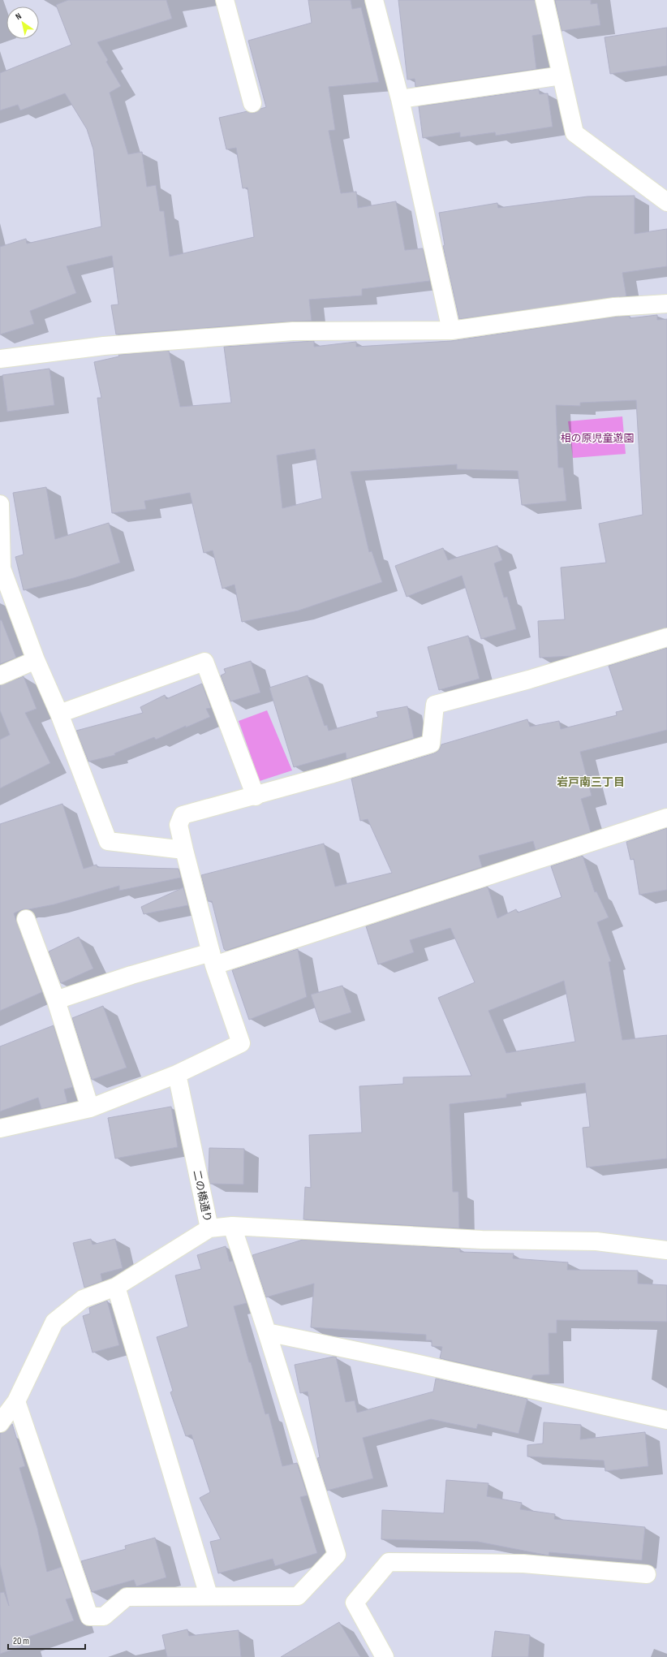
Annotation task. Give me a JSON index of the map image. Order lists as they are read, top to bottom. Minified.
{"streets":{"street":["二の橋通り"]},"districts":["岩戸南三丁目"],"parks":["相の原児童遊園"],"scale_bar":"20 m","north":"top left"}
